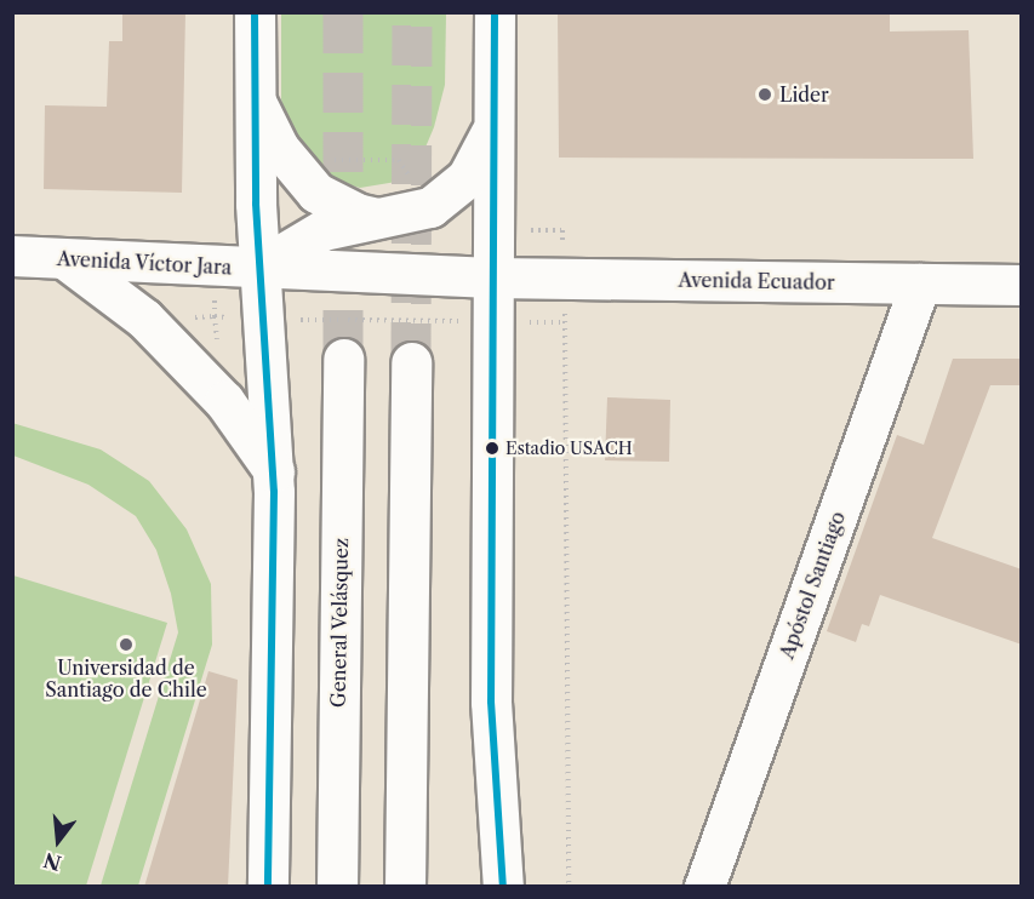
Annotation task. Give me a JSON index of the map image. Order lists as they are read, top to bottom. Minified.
{"streets":{"main road":["Avenida Víctor Jara","Avenida Ecuador","Apóstol Santiago","General Velásquez"]},"crossings":[["Avenida Víctor Jara","Avenida Ecuador"],["Avenida Ecuador","Apóstol Santiago"]],"places":["Lider","Estadio USACH","Universidad de Santiago de Chile"],"north":"bottom"}
